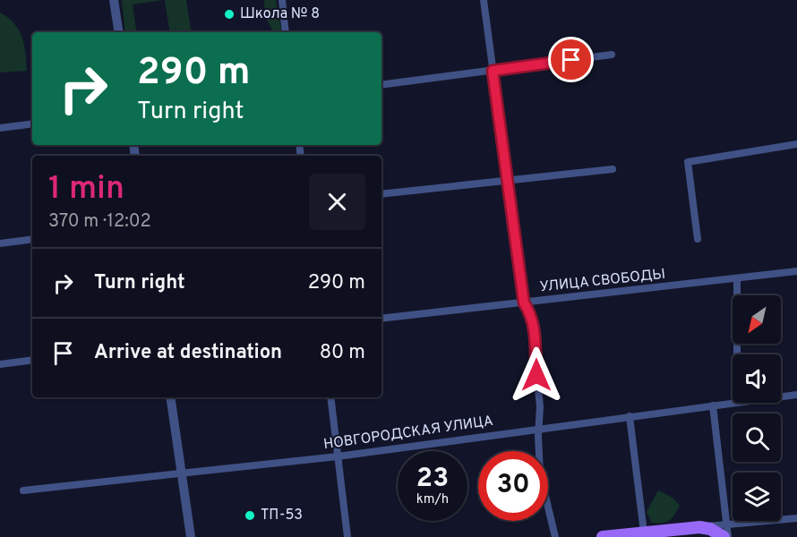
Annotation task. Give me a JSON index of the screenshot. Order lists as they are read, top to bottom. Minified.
{"streets":{"street":["УЛИЦА СВОБОДЫ","НОВГОРОДСКАЯ УЛИЦА"]},"places":["Школа № 8","ТП-53"],"north":"bottom left","page":{"turn":["290 m","Turn right"],"heading":["1 min","370 m · 12:02"],"list":[{"name":"Turn right","value":"290 m"},{"name":"Arrive at destination","value":"80 m"}],"speed":"23 km/h","limit":"30"}}
